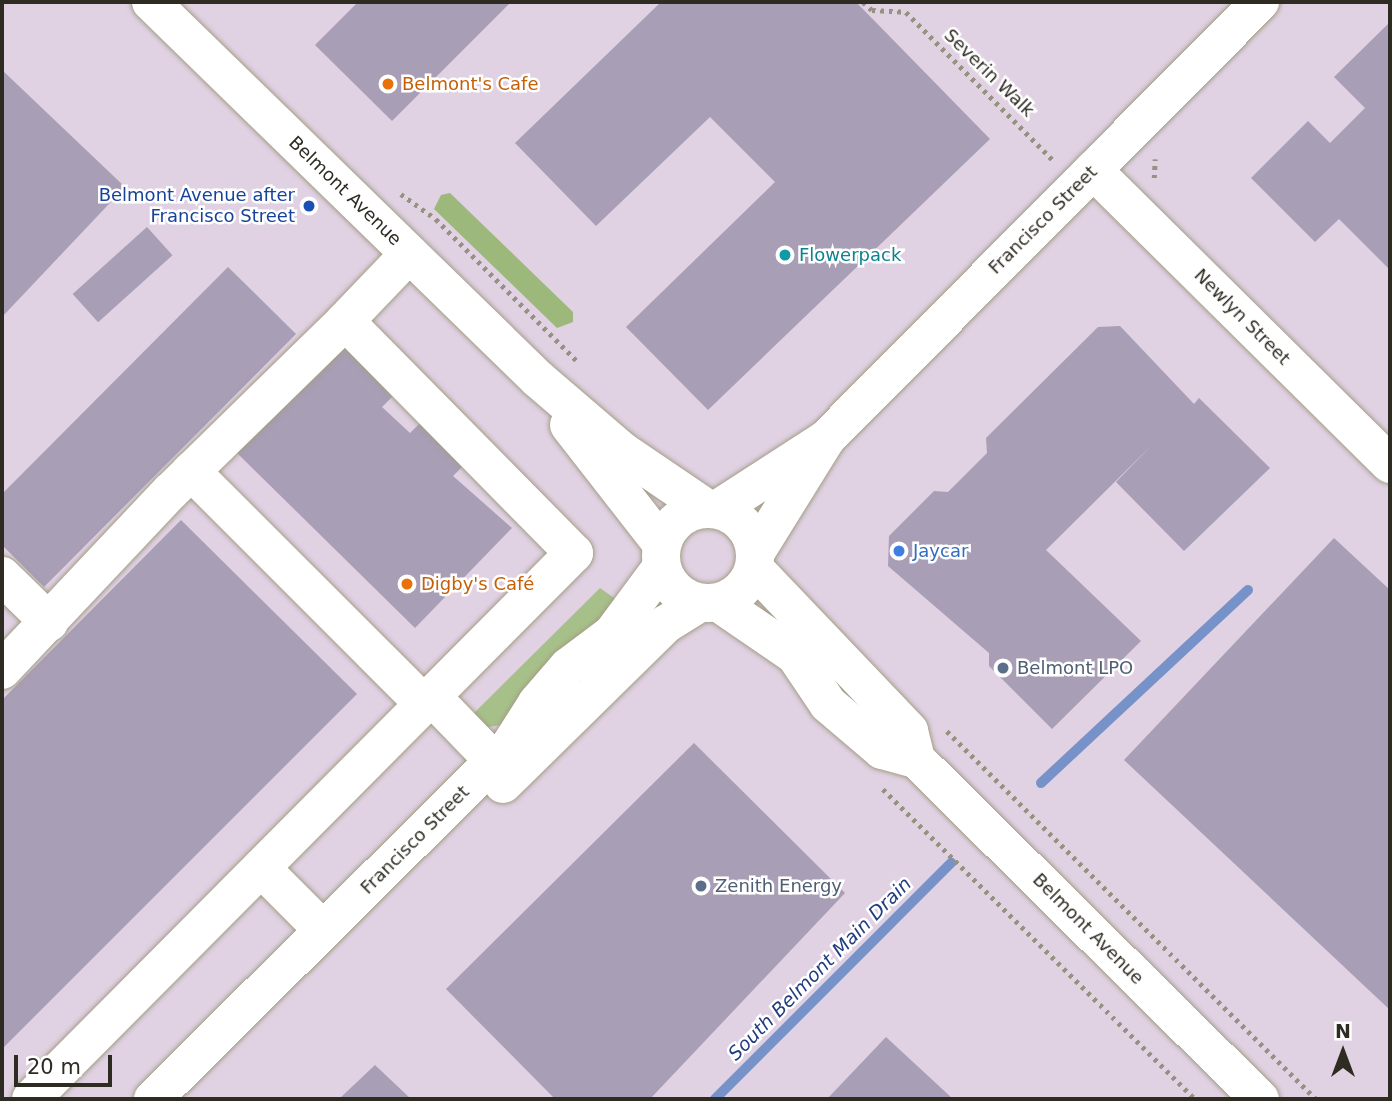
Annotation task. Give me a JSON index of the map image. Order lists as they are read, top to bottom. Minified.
{"streets":{"street":["Belmont Avenue","Francisco Street","Newlyn Street"],"path":["Severin Walk"]},"crossings":[["Severin Walk","Francisco Street"],["Severin Walk","Newlyn Street"],["Belmont Avenue","Francisco Street"],["Francisco Street","Newlyn Street"]],"water":["South Belmont Main Drain"],"places":["Belmont's Cafe","Belmont Avenue after Francisco Street","Flowerpack","Jaycar","Digby's Café","Belmont LPO","Zenith Energy"],"scale_bar":"20 m","north":"top"}
